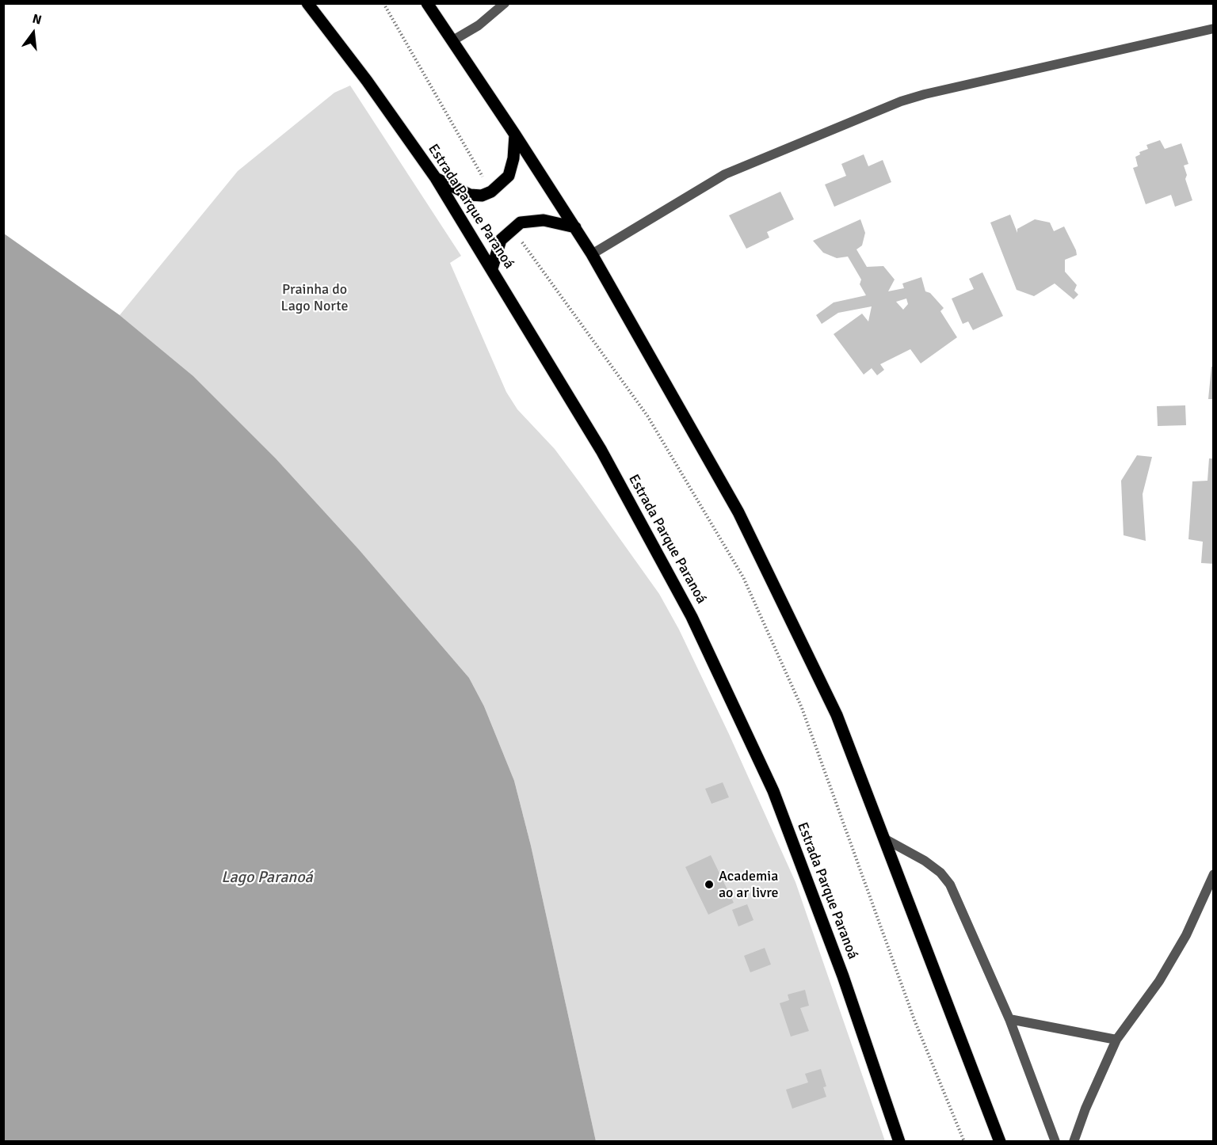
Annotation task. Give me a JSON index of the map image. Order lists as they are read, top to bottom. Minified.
{"streets":{"main road":["Estrada Parque Paranoá"]},"water":["Lago Paranoá"],"parks":["Prainha do Lago Norte"],"places":["Academia ao ar livre"],"north":"top"}
